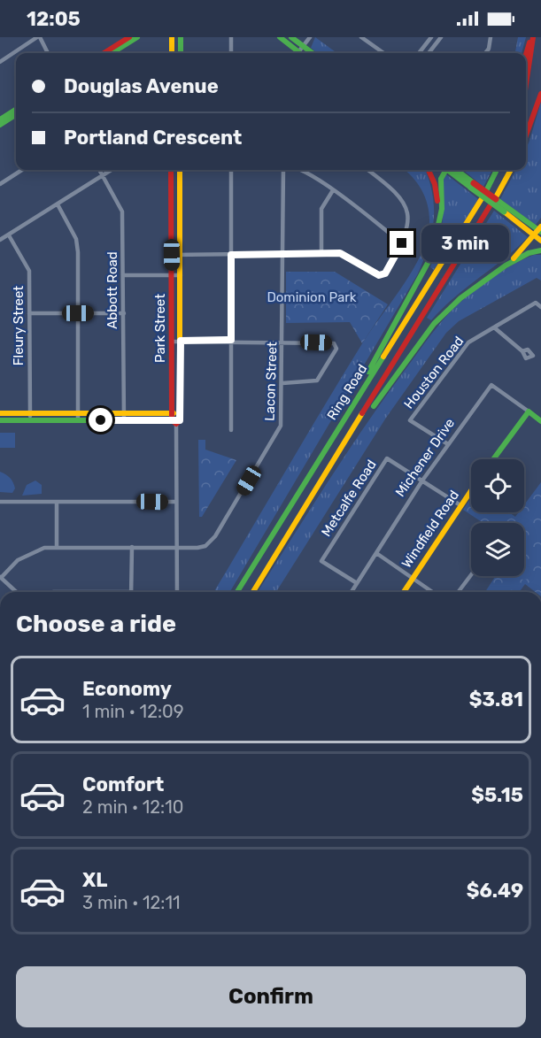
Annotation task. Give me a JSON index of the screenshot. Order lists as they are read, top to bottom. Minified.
{"streets":{"main road":["Park Street","Ring Road","Michener Drive","Windfield Road"],"street":["Abbott Road","Fleury Street","Houston Road","Lacon Street","Metcalfe Road"]},"crossings":[["Park Street","Lacon Street"],["Houston Road","Michener Drive"],["Michener Drive","Metcalfe Road"],["Metcalfe Road","Windfield Road"]],"parks":["Dominion Park"],"page":{"status":"12:05","banner":["Douglas Avenue","Portland Crescent"],"bubble":"3 min","heading":"Choose a ride","list":[{"name":"Economy","note":"1 min · 12:09","value":"$3.81"},{"name":"Comfort","note":"2 min · 12:10","value":"$5.15"},{"name":"XL","note":"3 min · 12:11","value":"$6.49"}],"buttons":"Confirm"}}
